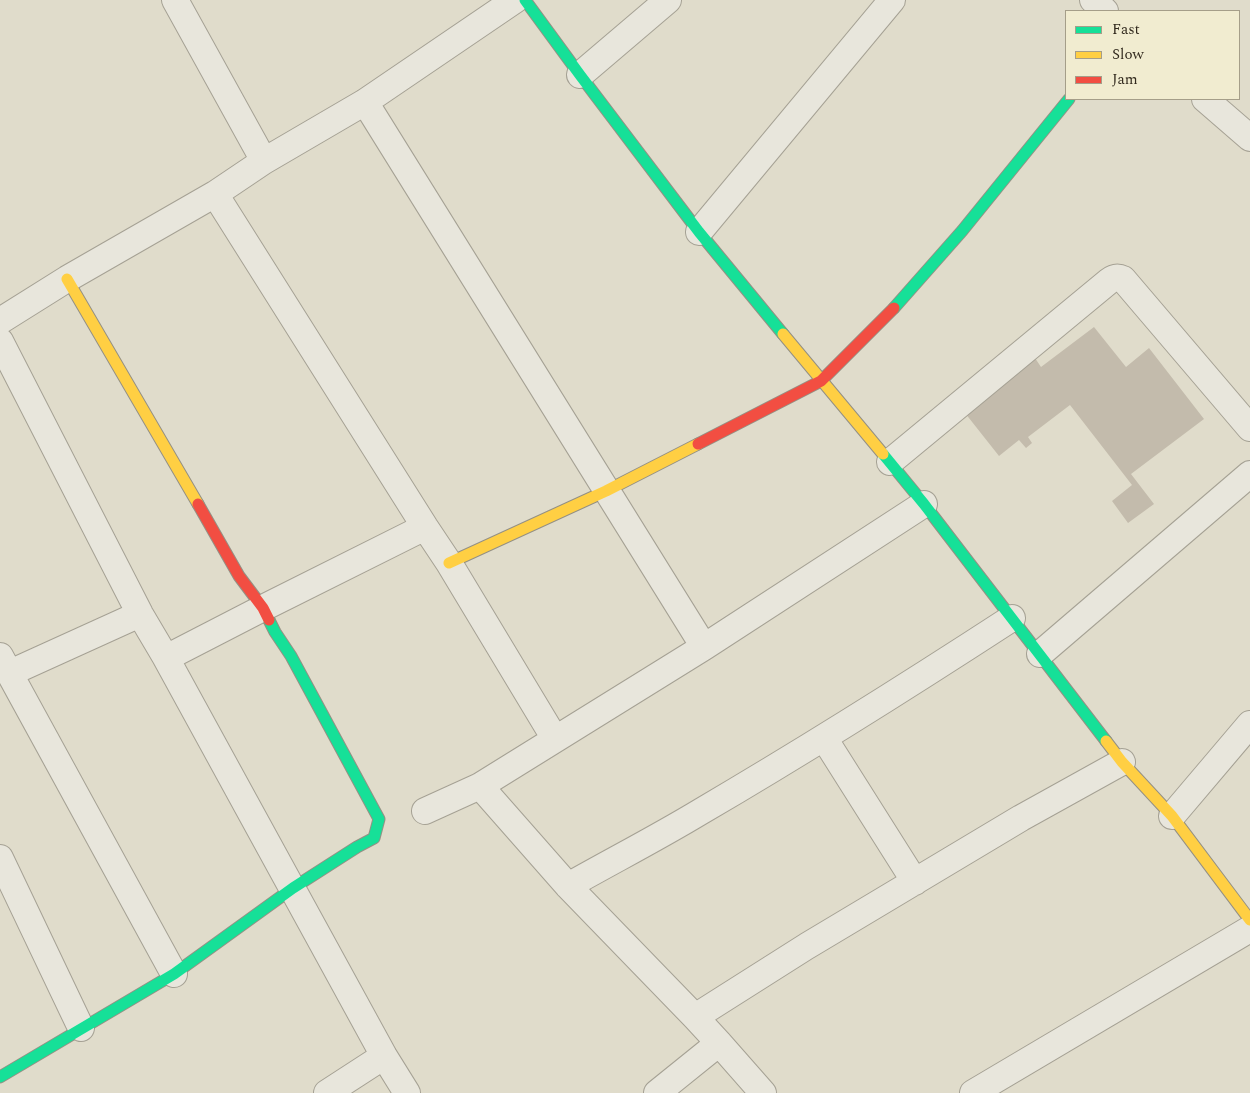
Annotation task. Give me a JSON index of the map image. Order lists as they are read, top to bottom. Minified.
{"legend":["Fast","Slow","Jam"]}
